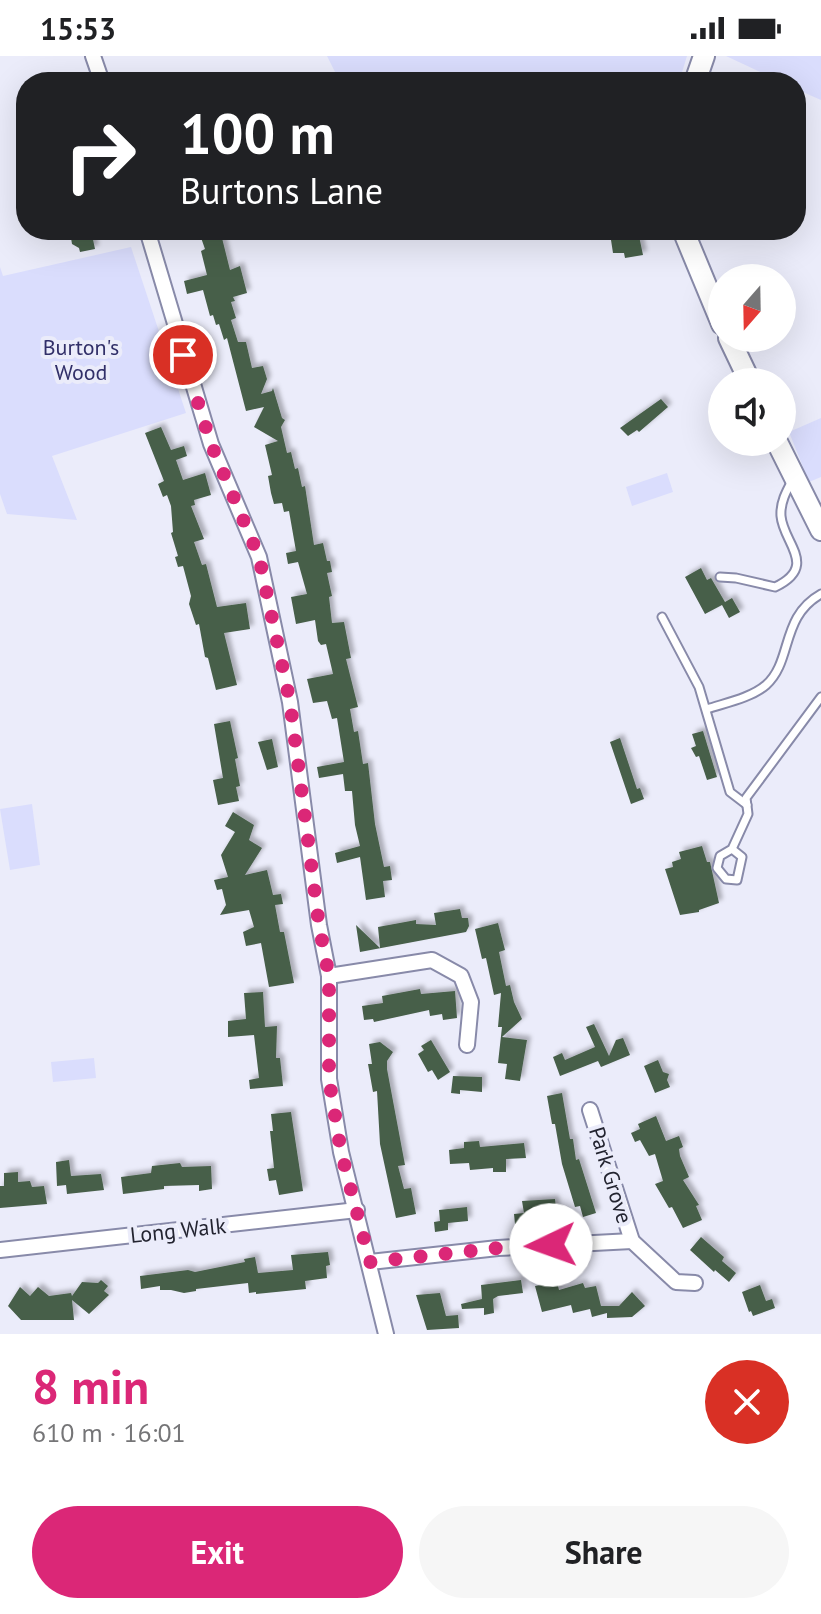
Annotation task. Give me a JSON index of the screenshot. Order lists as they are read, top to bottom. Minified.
{"streets":{"street":["Park Grove","Long Walk"]},"parks":["Burton's Wood"],"north":"bottom","page":{"status":"15:53","turn":["100 m","Burtons Lane"],"heading":["8 min","610 m · 16:01"],"buttons":["Exit","Share"]}}
